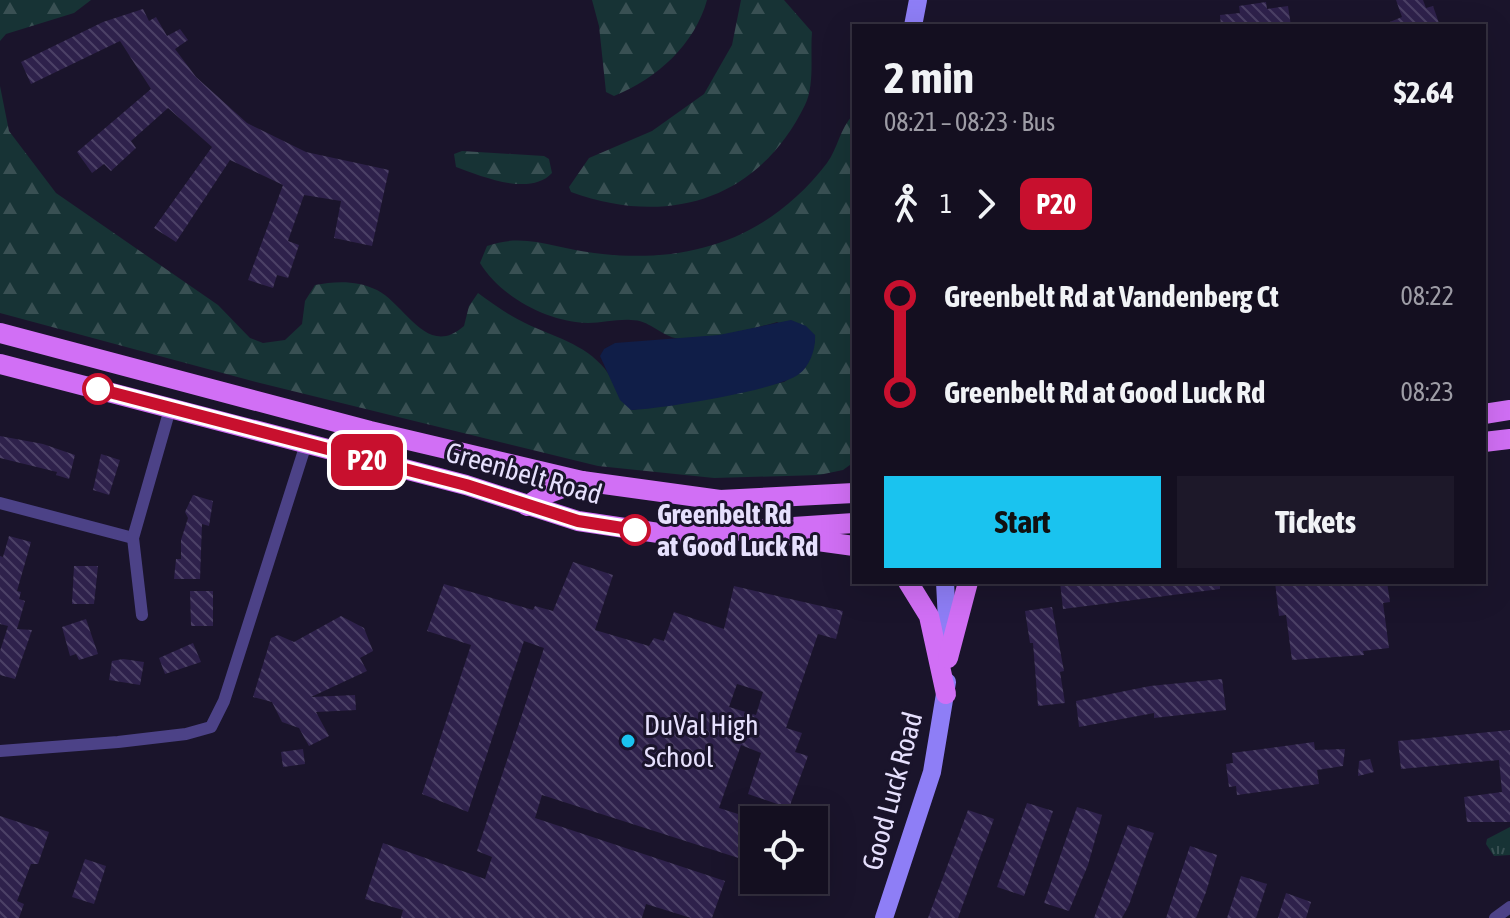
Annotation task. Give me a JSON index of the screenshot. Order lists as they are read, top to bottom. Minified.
{"streets":{"main road":["Greenbelt Road","Good Luck Road"]},"places":["Greenbelt Rd at Good Luck Rd","DuVal High School"],"lines":["bus line P20"],"page":{"on_map":"P20","heading":["2 min","08:21 – 08:23 · Bus","$2.64"],"legs":["1","P20"],"list":[{"name":"Greenbelt Rd at Vandenberg Ct","value":"08:22"},{"name":"Greenbelt Rd at Good Luck Rd","value":"08:23"}],"buttons":["Start","Tickets"]}}
